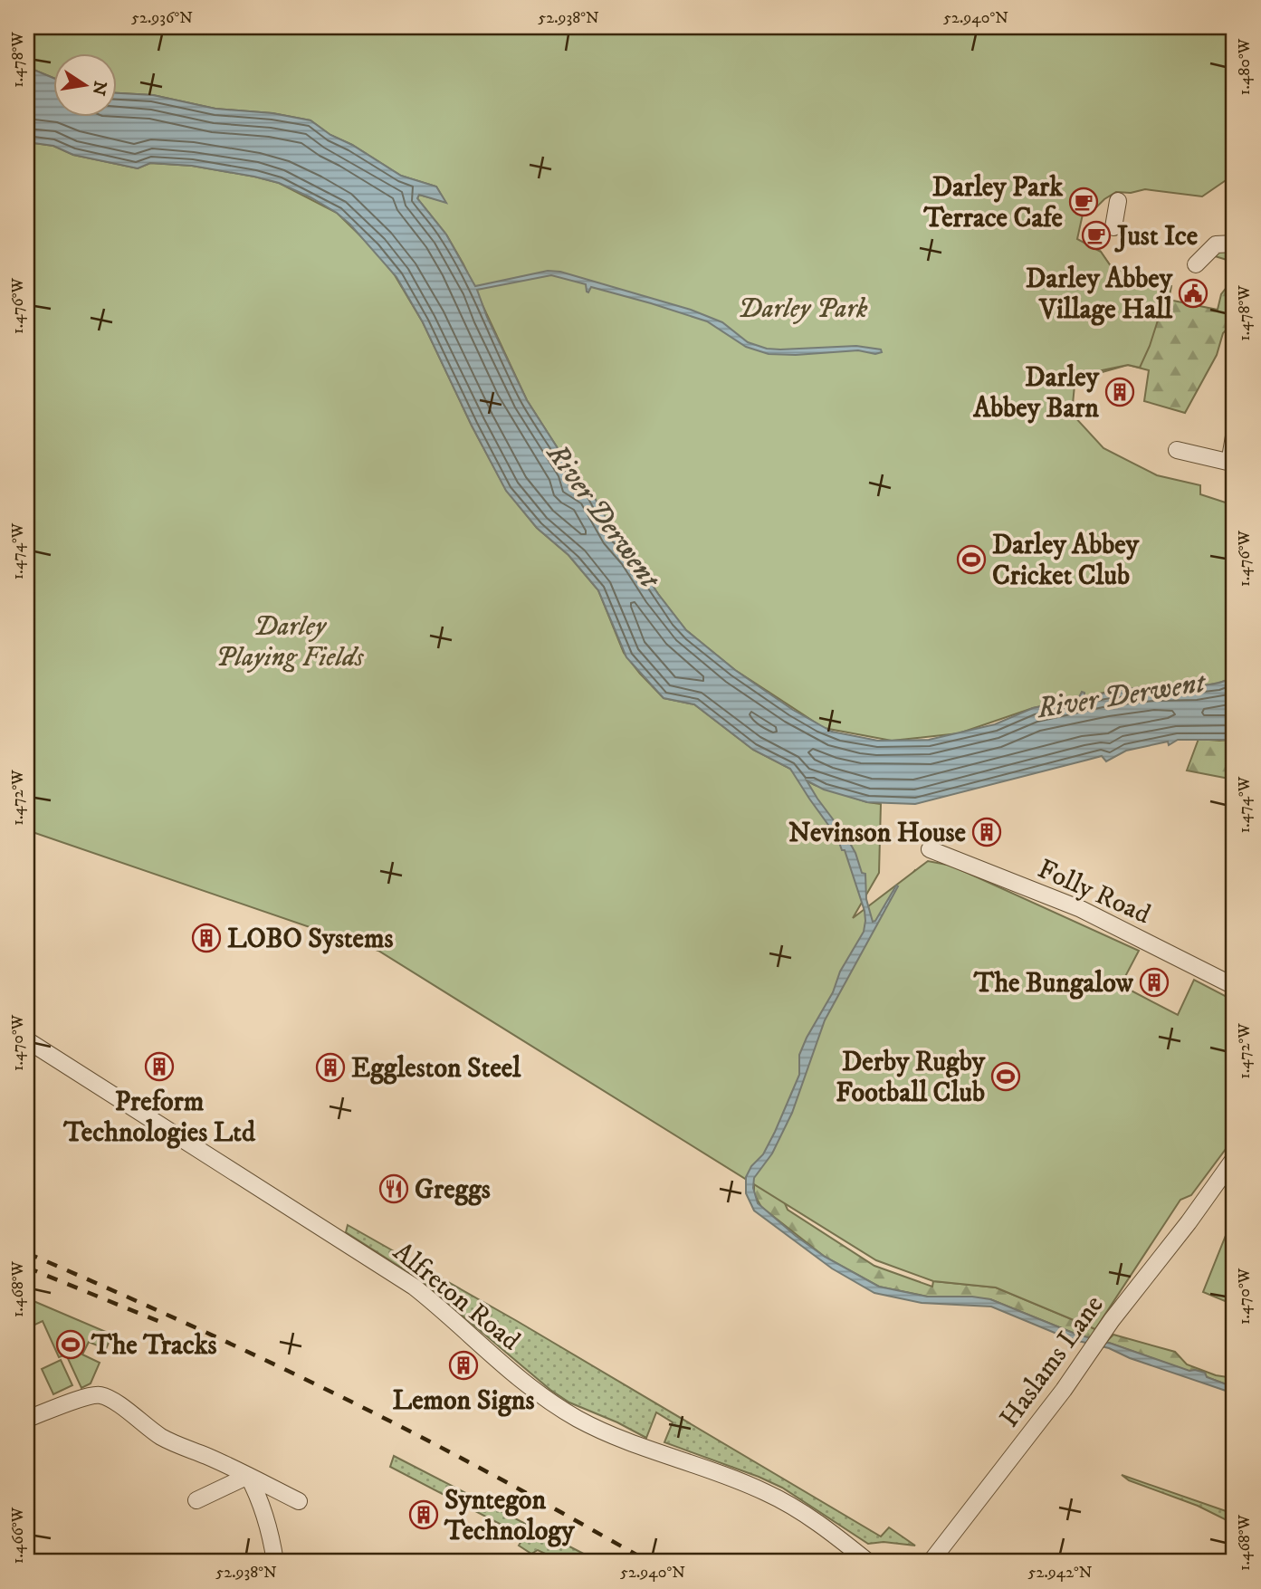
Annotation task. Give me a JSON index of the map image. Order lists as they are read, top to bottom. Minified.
{"streets":{"street":["Folly Road","Alfreton Road","Haslams Lane"]},"water":["River Derwent"],"parks":["Darley Park","Darley Playing Fields"],"places":{"cafe":["Darley Park Terrace Cafe","Just Ice"],"public building":["Darley Abbey Village Hall"],"building":["Darley Abbey Barn","Nevinson House","LOBO Systems","The Bungalow","Preform Technologies Ltd","Eggleston Steel","Lemon Signs","Syntegon Technology"],"sports":["Darley Abbey Cricket Club","Derby Rugby Football Club","The Tracks"],"restaurant":["Greggs"]},"north":"right","coordinates":["52.936°N","52.938°N","52.940°N","1.478°W","1.480°W","1.476°W","1.474°W","1.472°W","1.470°W","1.468°W","1.466°W","52.942°N"]}
